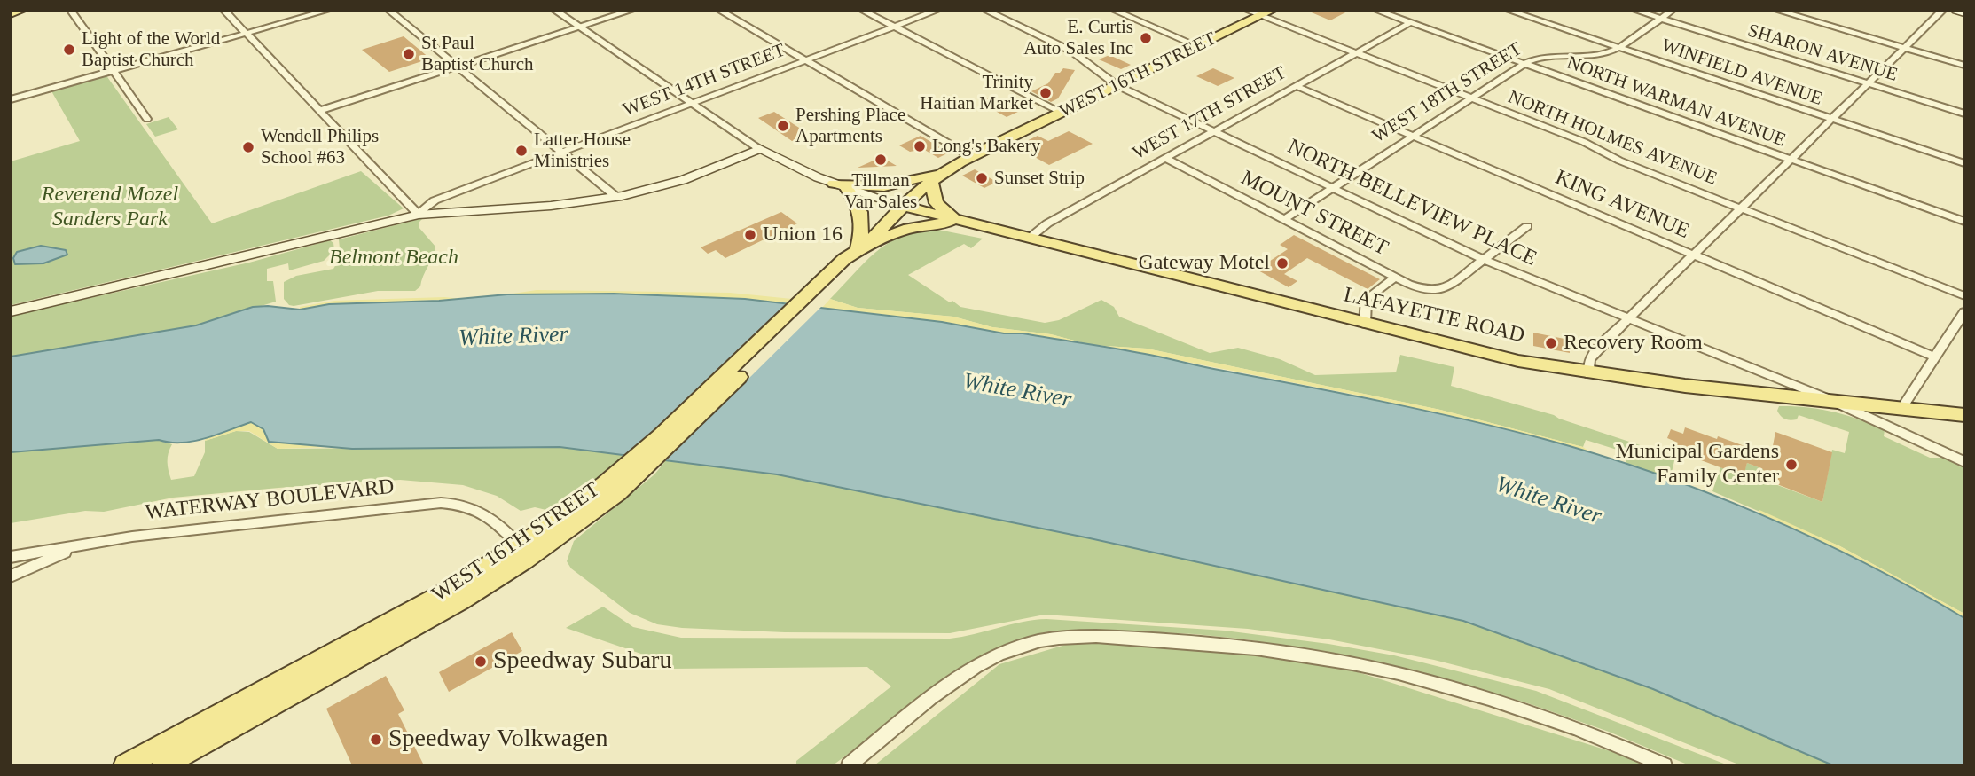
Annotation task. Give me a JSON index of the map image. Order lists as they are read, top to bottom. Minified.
{"streets":{"main road":["WEST 16TH STREET","LAFAYETTE ROAD"],"street":["SHARON AVENUE","WINFIELD AVENUE","WEST 14TH STREET","WEST 18TH STREET","NORTH WARMAN AVENUE","WEST 17TH STREET","NORTH HOLMES AVENUE","NORTH BELLEVIEW PLACE","KING AVENUE","MOUNT STREET","WATERWAY BOULEVARD"]},"crossings":[["SHARON AVENUE","WEST 18TH STREET"],["WINFIELD AVENUE","WEST 18TH STREET"],["WEST 16TH STREET","NORTH HOLMES AVENUE"],["WEST 16TH STREET","NORTH BELLEVIEW PLACE"],["WEST 16TH STREET","LAFAYETTE ROAD"],["WEST 16TH STREET","WATERWAY BOULEVARD"],["WEST 18TH STREET","NORTH WARMAN AVENUE"],["WEST 18TH STREET","NORTH HOLMES AVENUE"],["WEST 18TH STREET","NORTH BELLEVIEW PLACE"],["WEST 18TH STREET","KING AVENUE"],["WEST 18TH STREET","MOUNT STREET"],["NORTH WARMAN AVENUE","WEST 17TH STREET"],["WEST 17TH STREET","NORTH HOLMES AVENUE"],["WEST 17TH STREET","NORTH BELLEVIEW PLACE"],["WEST 17TH STREET","KING AVENUE"],["WEST 17TH STREET","MOUNT STREET"],["WEST 17TH STREET","LAFAYETTE ROAD"],["NORTH BELLEVIEW PLACE","MOUNT STREET"],["NORTH BELLEVIEW PLACE","LAFAYETTE ROAD"]],"water":["White River"],"parks":["Reverend Mozel Sanders Park","Belmont Beach"],"places":["E. Curtis Auto Sales Inc","Light of the World Baptist Church","St Paul Baptist Church","Trinity Haitian Market","Pershing Place Apartments","Long's Bakery","Wendell Philips School #63","Latter House Ministries","Tillman Van Sales","Sunset Strip","Union 16","Gateway Motel","Recovery Room","Municipal Gardens Family Center","Speedway Subaru","Speedway Volkwagen"]}
